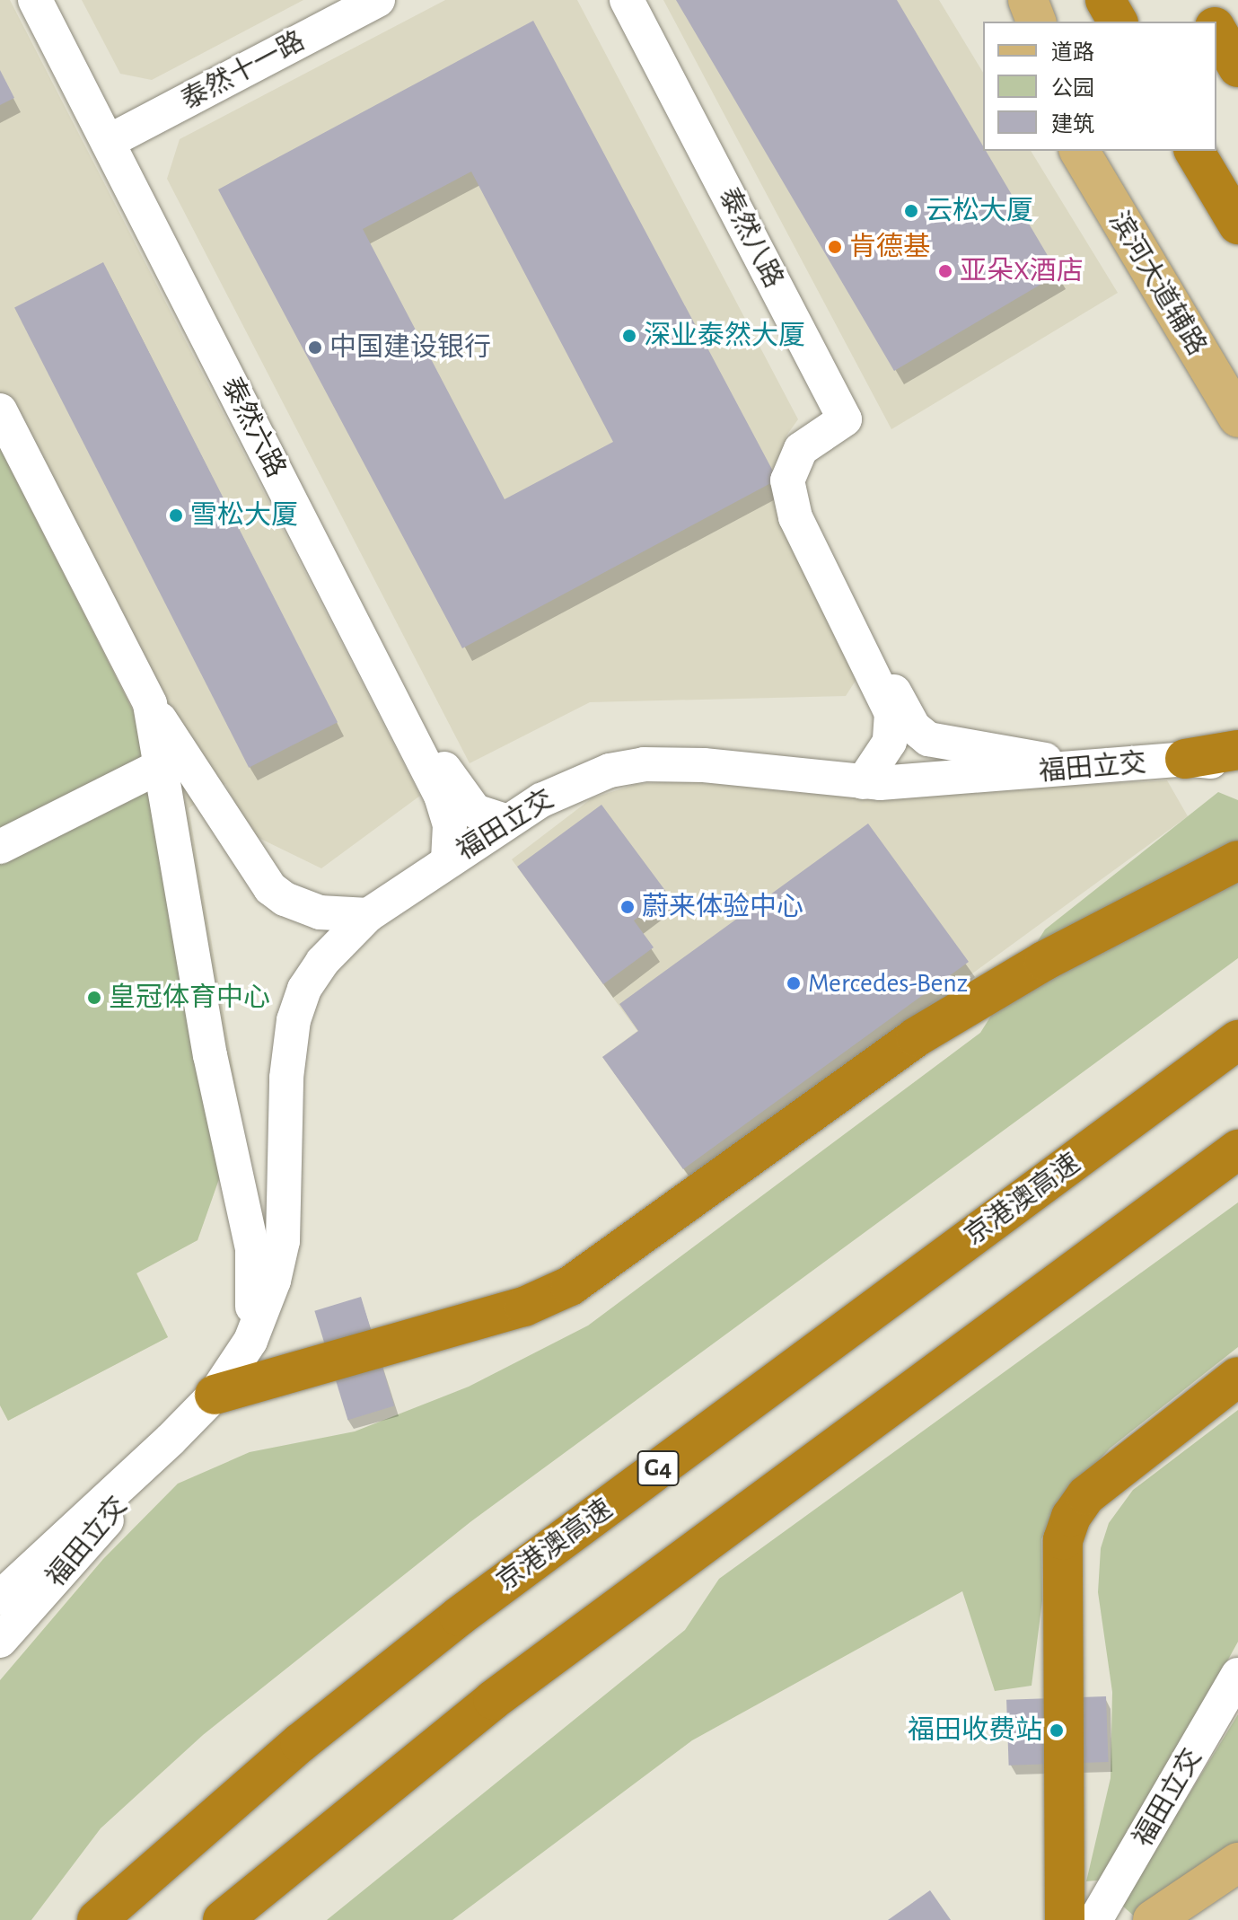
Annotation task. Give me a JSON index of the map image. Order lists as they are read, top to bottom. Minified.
{"streets":{"highway":["京港澳高速","G4"],"main road":["滨河大道辅路"],"street":["泰然十一路","泰然八路","泰然六路","福田立交"]},"crossings":[["泰然十一路","泰然六路"],["泰然八路","福田立交"],["泰然六路","福田立交"]],"places":["云松大厦","肯德基","亚朵X酒店","深业泰然大厦","中国建设银行","雪松大厦","蔚来体验中心","Mercedes-Benz","皇冠体育中心","福田收费站"],"legend":["道路","公园","建筑"]}
